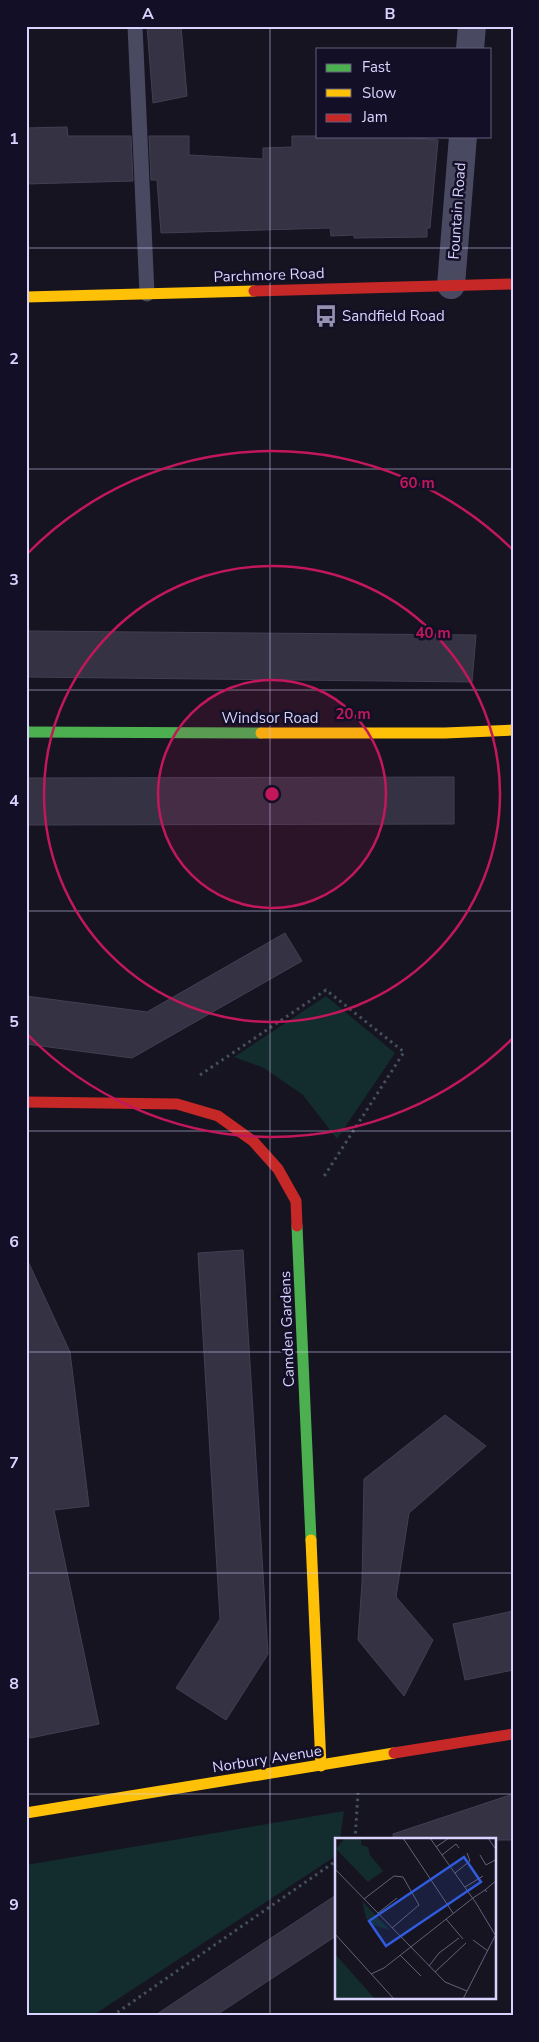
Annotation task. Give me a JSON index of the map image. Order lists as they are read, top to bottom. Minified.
{"streets":{"street":["Fountain Road","Parchmore Road","Windsor Road","Camden Gardens","Norbury Avenue"]},"crossings":[["Fountain Road","Parchmore Road"],["Camden Gardens","Norbury Avenue"]],"places":{"bus stop":["Sandfield Road"]},"legend":["Fast","Slow","Jam"],"grid":{"columns":["A","B"],"rows":["1","2","3","4","5","6","7","8","9"]},"rings":["60 m","40 m","20 m"]}
